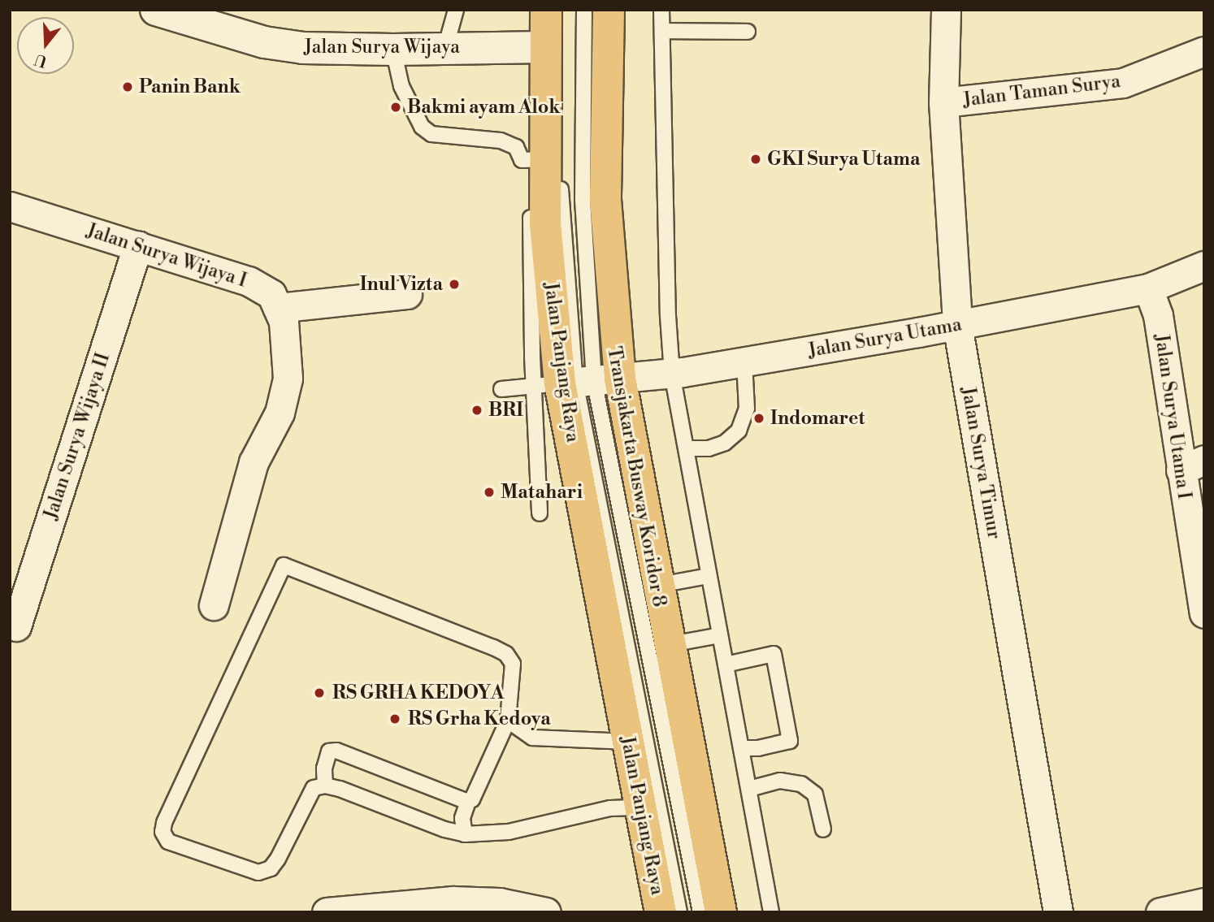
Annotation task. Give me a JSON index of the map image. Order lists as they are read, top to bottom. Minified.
{"streets":{"main road":["Jalan Panjang Raya"],"street":["Jalan Surya Wijaya","Jalan Taman Surya","Jalan Surya Wijaya I","Jalan Surya Utama","Jalan Surya Utama I","Jalan Surya Wijaya II","Jalan Surya Timur"],"lane":["Transjakarta Busway Koridor 8"]},"crossings":[["Jalan Surya Wijaya","Jalan Panjang Raya"],["Jalan Taman Surya","Jalan Surya Timur"],["Jalan Surya Wijaya I","Jalan Surya Wijaya II"],["Jalan Surya Utama","Jalan Panjang Raya"],["Jalan Surya Utama","Jalan Surya Utama I"],["Jalan Surya Utama","Jalan Surya Timur"],["Jalan Surya Utama","Transjakarta Busway Koridor 8"],["Jalan Panjang Raya","Transjakarta Busway Koridor 8"]],"places":["Panin Bank","Bakmi ayam Alok","GKI Surya Utama","Inul Vizta","BRI","Indomaret","Matahari","RS GRHA KEDOYA","RS Grha Kedoya"],"north":"bottom"}
